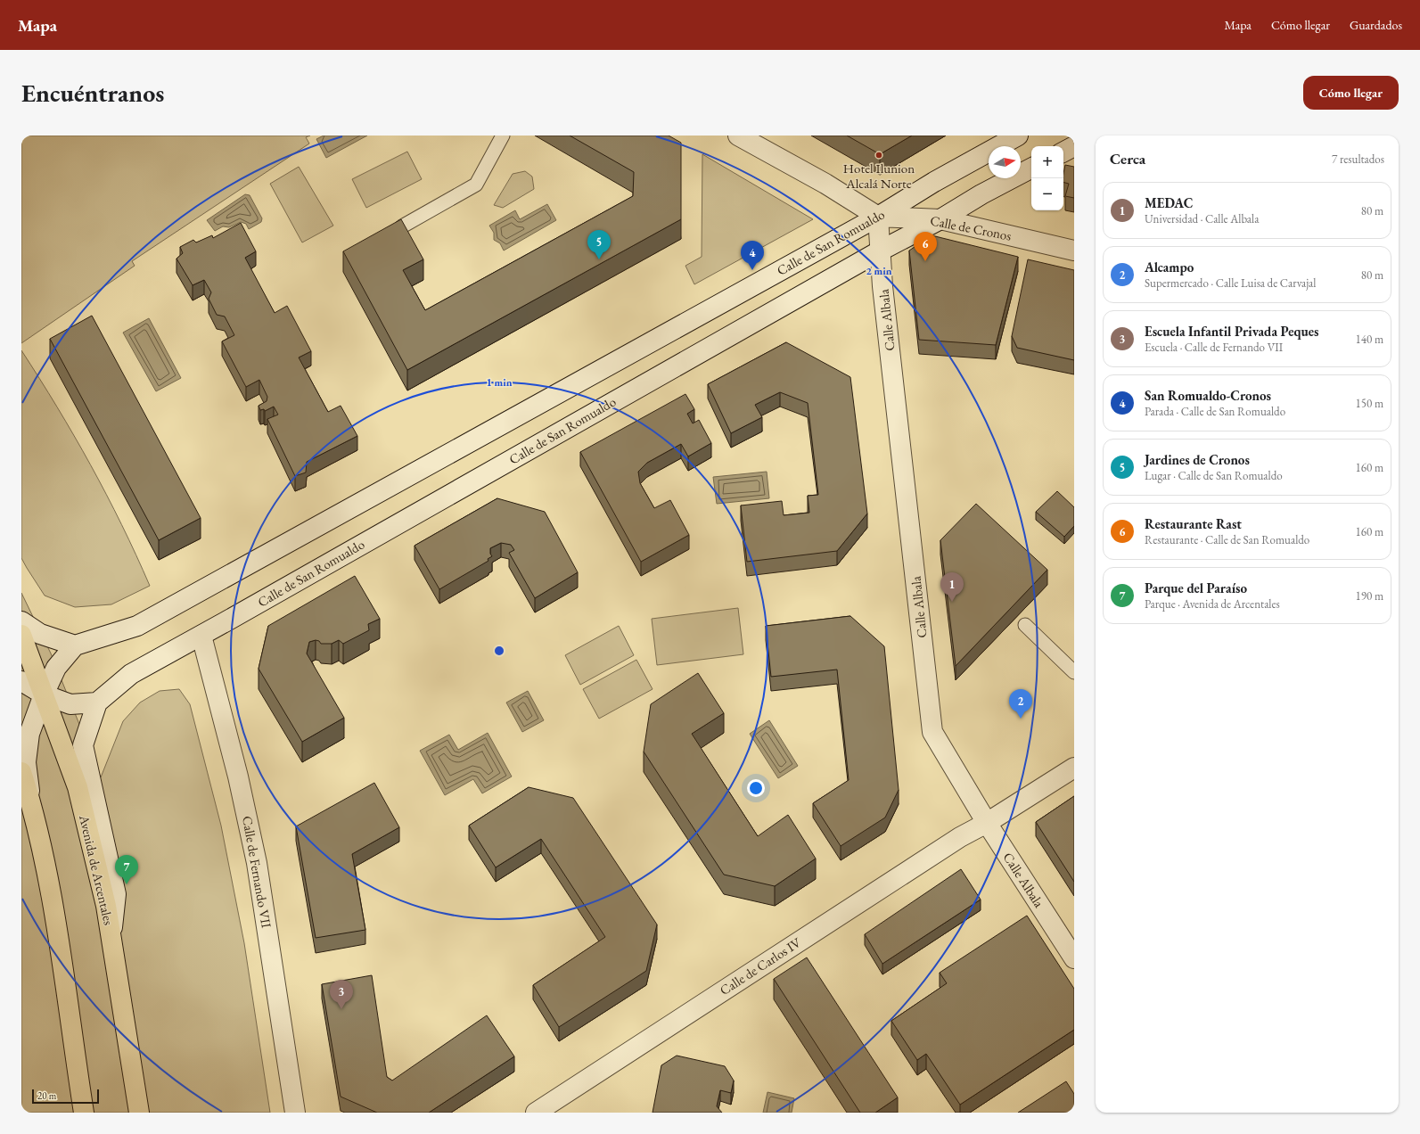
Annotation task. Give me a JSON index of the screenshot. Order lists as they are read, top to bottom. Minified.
{"streets":{"main road":["Calle de Cronos","Calle de San Romualdo","Calle Albala","Avenida de Arcentales","Calle de Fernando VII","Calle de Carlos IV"]},"crossings":[["Calle de Cronos","Calle de San Romualdo"],["Calle de Cronos","Calle Albala"],["Calle de San Romualdo","Calle Albala"],["Calle de San Romualdo","Calle de Fernando VII"],["Calle Albala","Calle de Carlos IV"]],"places":["Hotel Ilunion Alcalá Norte"],"scale_bar":"20 m","north":"right","page":{"header":"Mapa","nav":["Mapa","Cómo llegar","Guardados"],"buttons":"Cómo llegar","title":"Encuéntranos","heading":["Cerca","7 resultados"],"map_buttons":["+","−"],"list":[{"mark":"1","name":"MEDAC","note":"Universidad · Calle Albala","value":"80 m"},{"mark":"2","name":"Alcampo","note":"Supermercado · Calle Luisa de Carvajal","value":"80 m"},{"mark":"3","name":"Escuela Infantil Privada Peques","note":"Escuela · Calle de Fernando VII","value":"140 m"},{"mark":"4","name":"San Romualdo-Cronos","note":"Parada · Calle de San Romualdo","value":"150 m"},{"mark":"5","name":"Jardines de Cronos","note":"Lugar · Calle de San Romualdo","value":"160 m"},{"mark":"6","name":"Restaurante Rast","note":"Restaurante · Calle de San Romualdo","value":"160 m"},{"mark":"7","name":"Parque del Paraíso","note":"Parque · Avenida de Arcentales","value":"190 m"}],"pins":["5","6","4","1","2","7","3"],"scale":"20 m"},"rings":["2 min","1 min"]}
